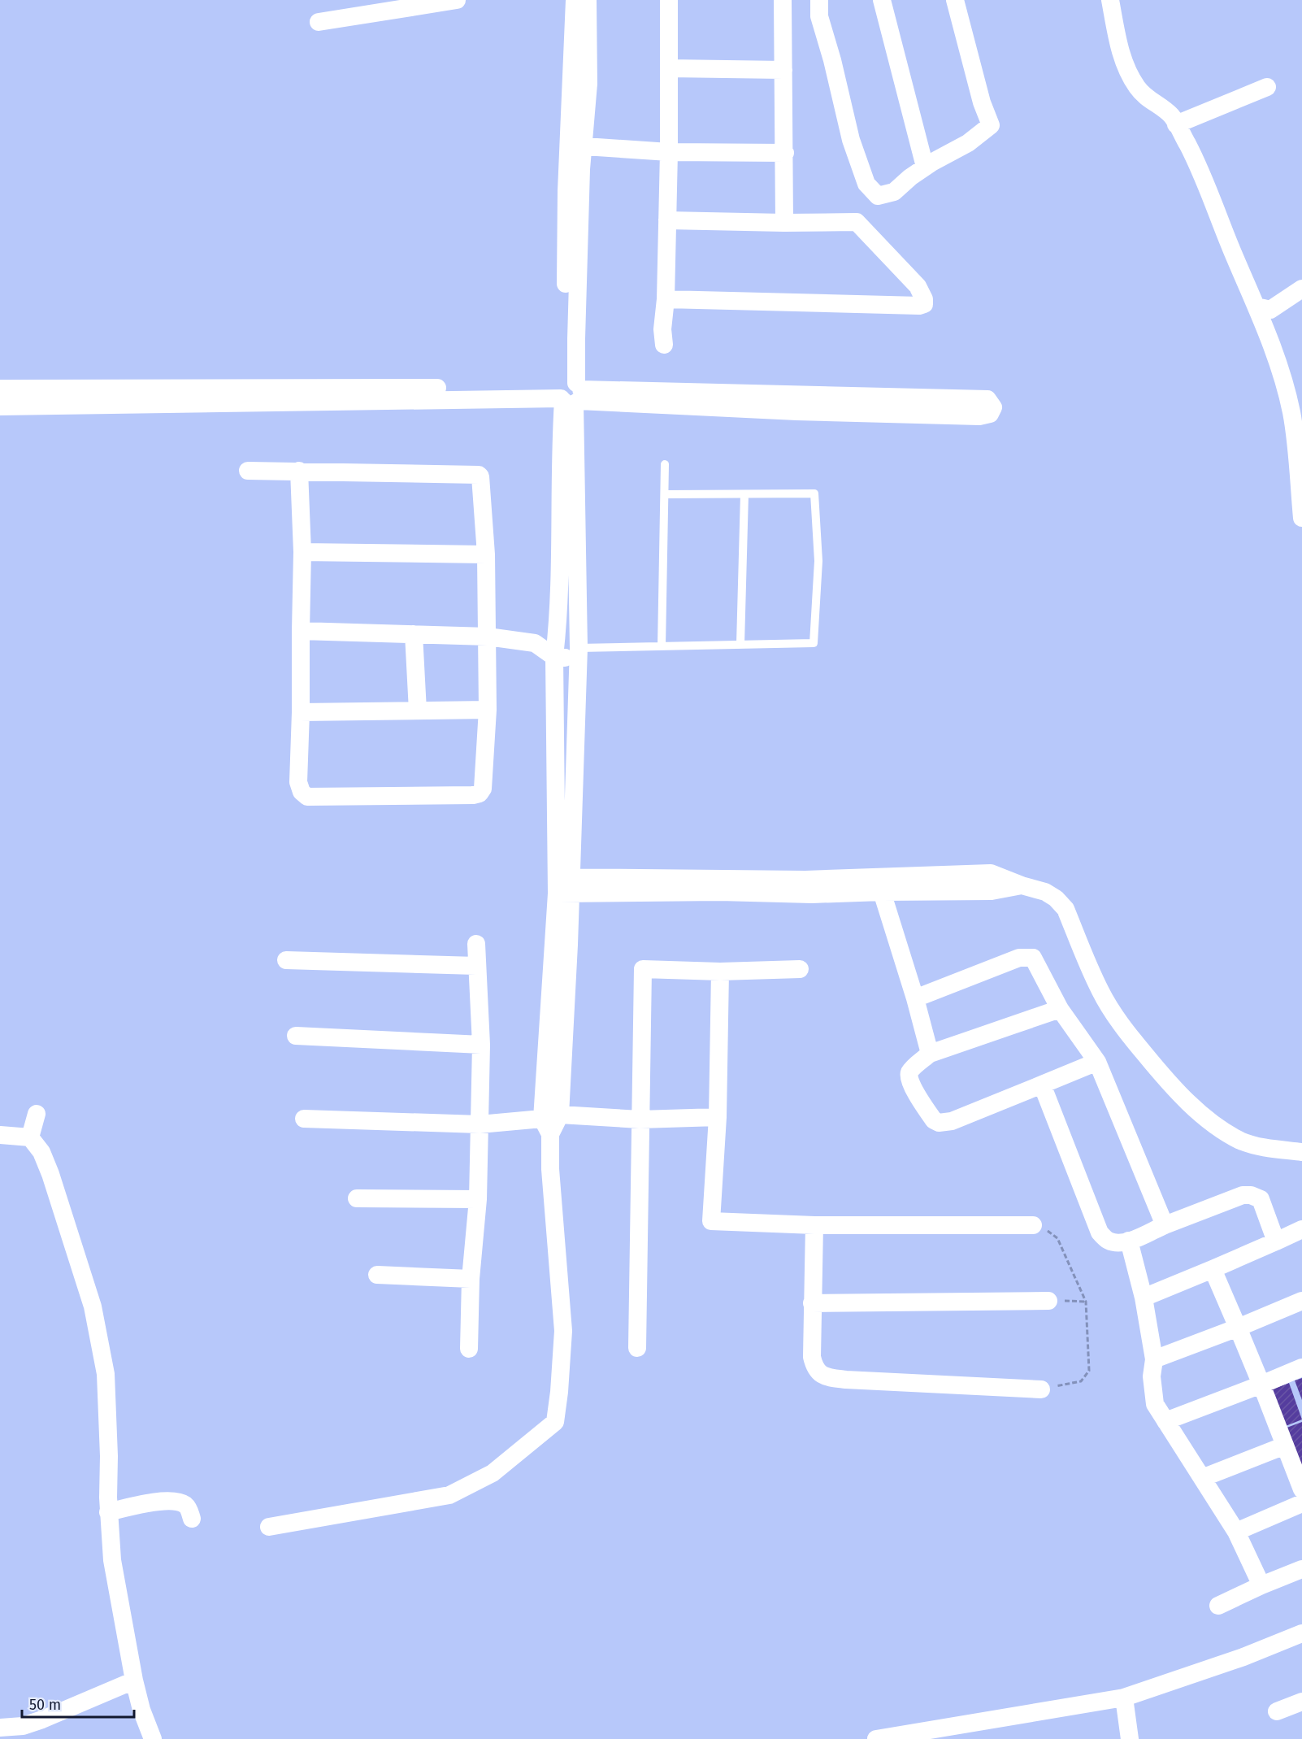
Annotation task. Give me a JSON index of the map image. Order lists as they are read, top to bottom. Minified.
{"scale_bar":"50 m"}
